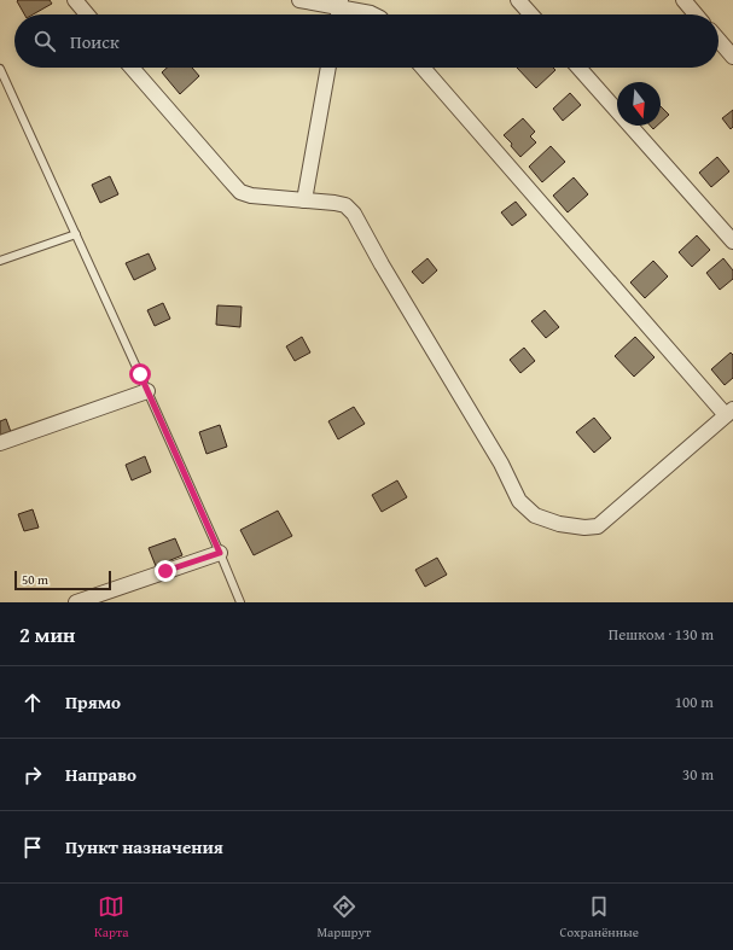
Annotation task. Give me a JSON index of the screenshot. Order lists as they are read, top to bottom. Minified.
{"scale_bar":"50 m","north":"bottom","page":{"search":"Поиск","scale":"50 m","heading":["2 мин","Пешком · 130 m"],"list":[["Прямо","100 m"],["Направо","30 m"],"Пункт назначения"],"nav":["Карта","Маршрут","Сохранённые"]}}
